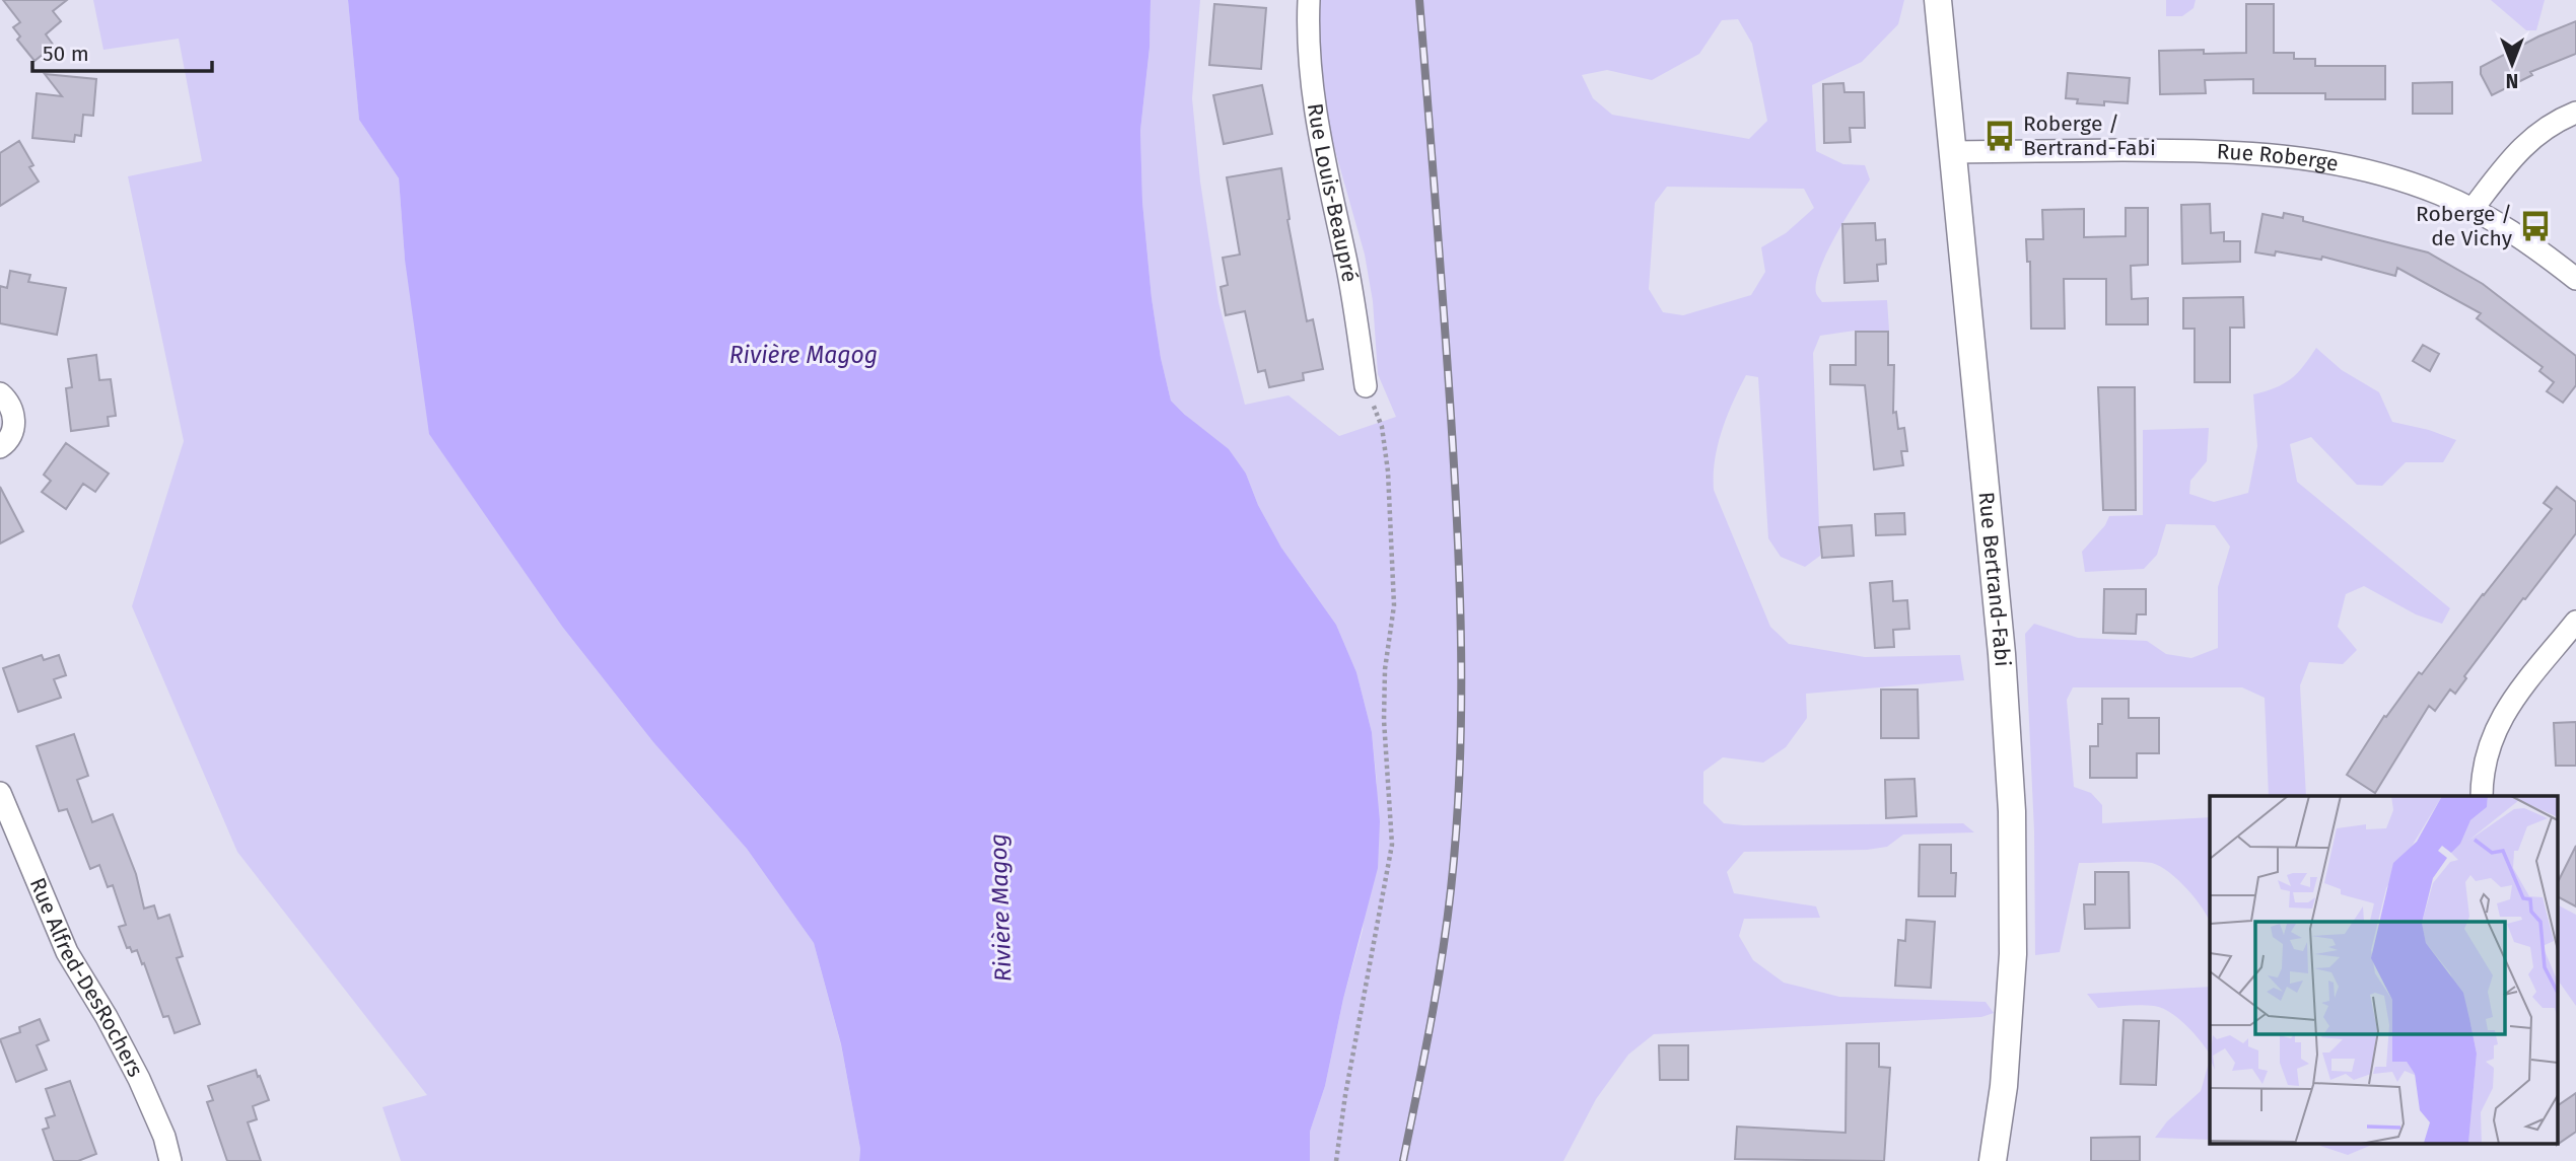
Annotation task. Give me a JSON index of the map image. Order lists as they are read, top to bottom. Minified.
{"streets":{"street":["Rue Roberge","Rue Louis-Beaupré","Rue Bertrand-Fabi","Rue Alfred-DesRochers"]},"crossings":[["Rue Roberge","Rue Bertrand-Fabi"]],"water":["Rivière Magog"],"places":{"bus stop":["Roberge / Bertrand-Fabi","Roberge / de Vichy"]},"scale_bar":"50 m","north":"bottom"}
